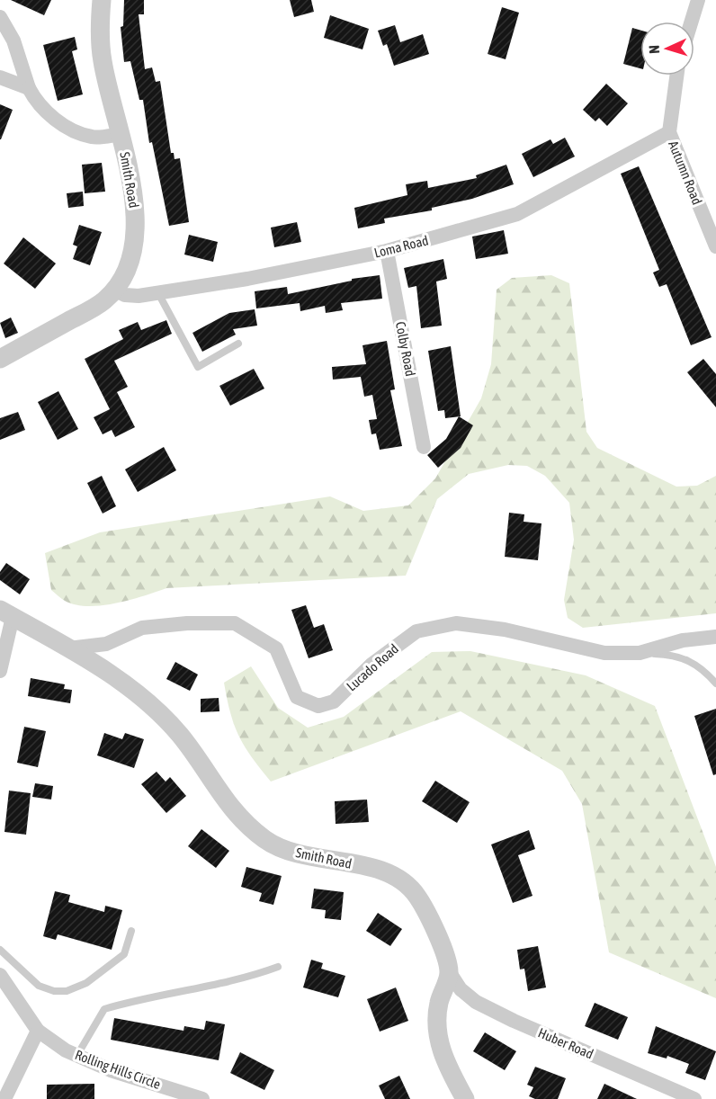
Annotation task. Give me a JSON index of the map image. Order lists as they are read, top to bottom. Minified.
{"streets":{"street":["Autumn Road","Smith Road","Loma Road","Colby Road","Lucado Road","Huber Road","Rolling Hills Circle"]},"crossings":[["Autumn Road","Loma Road"],["Smith Road","Loma Road"],["Smith Road","Lucado Road"],["Smith Road","Huber Road"],["Loma Road","Colby Road"]],"north":"left"}
